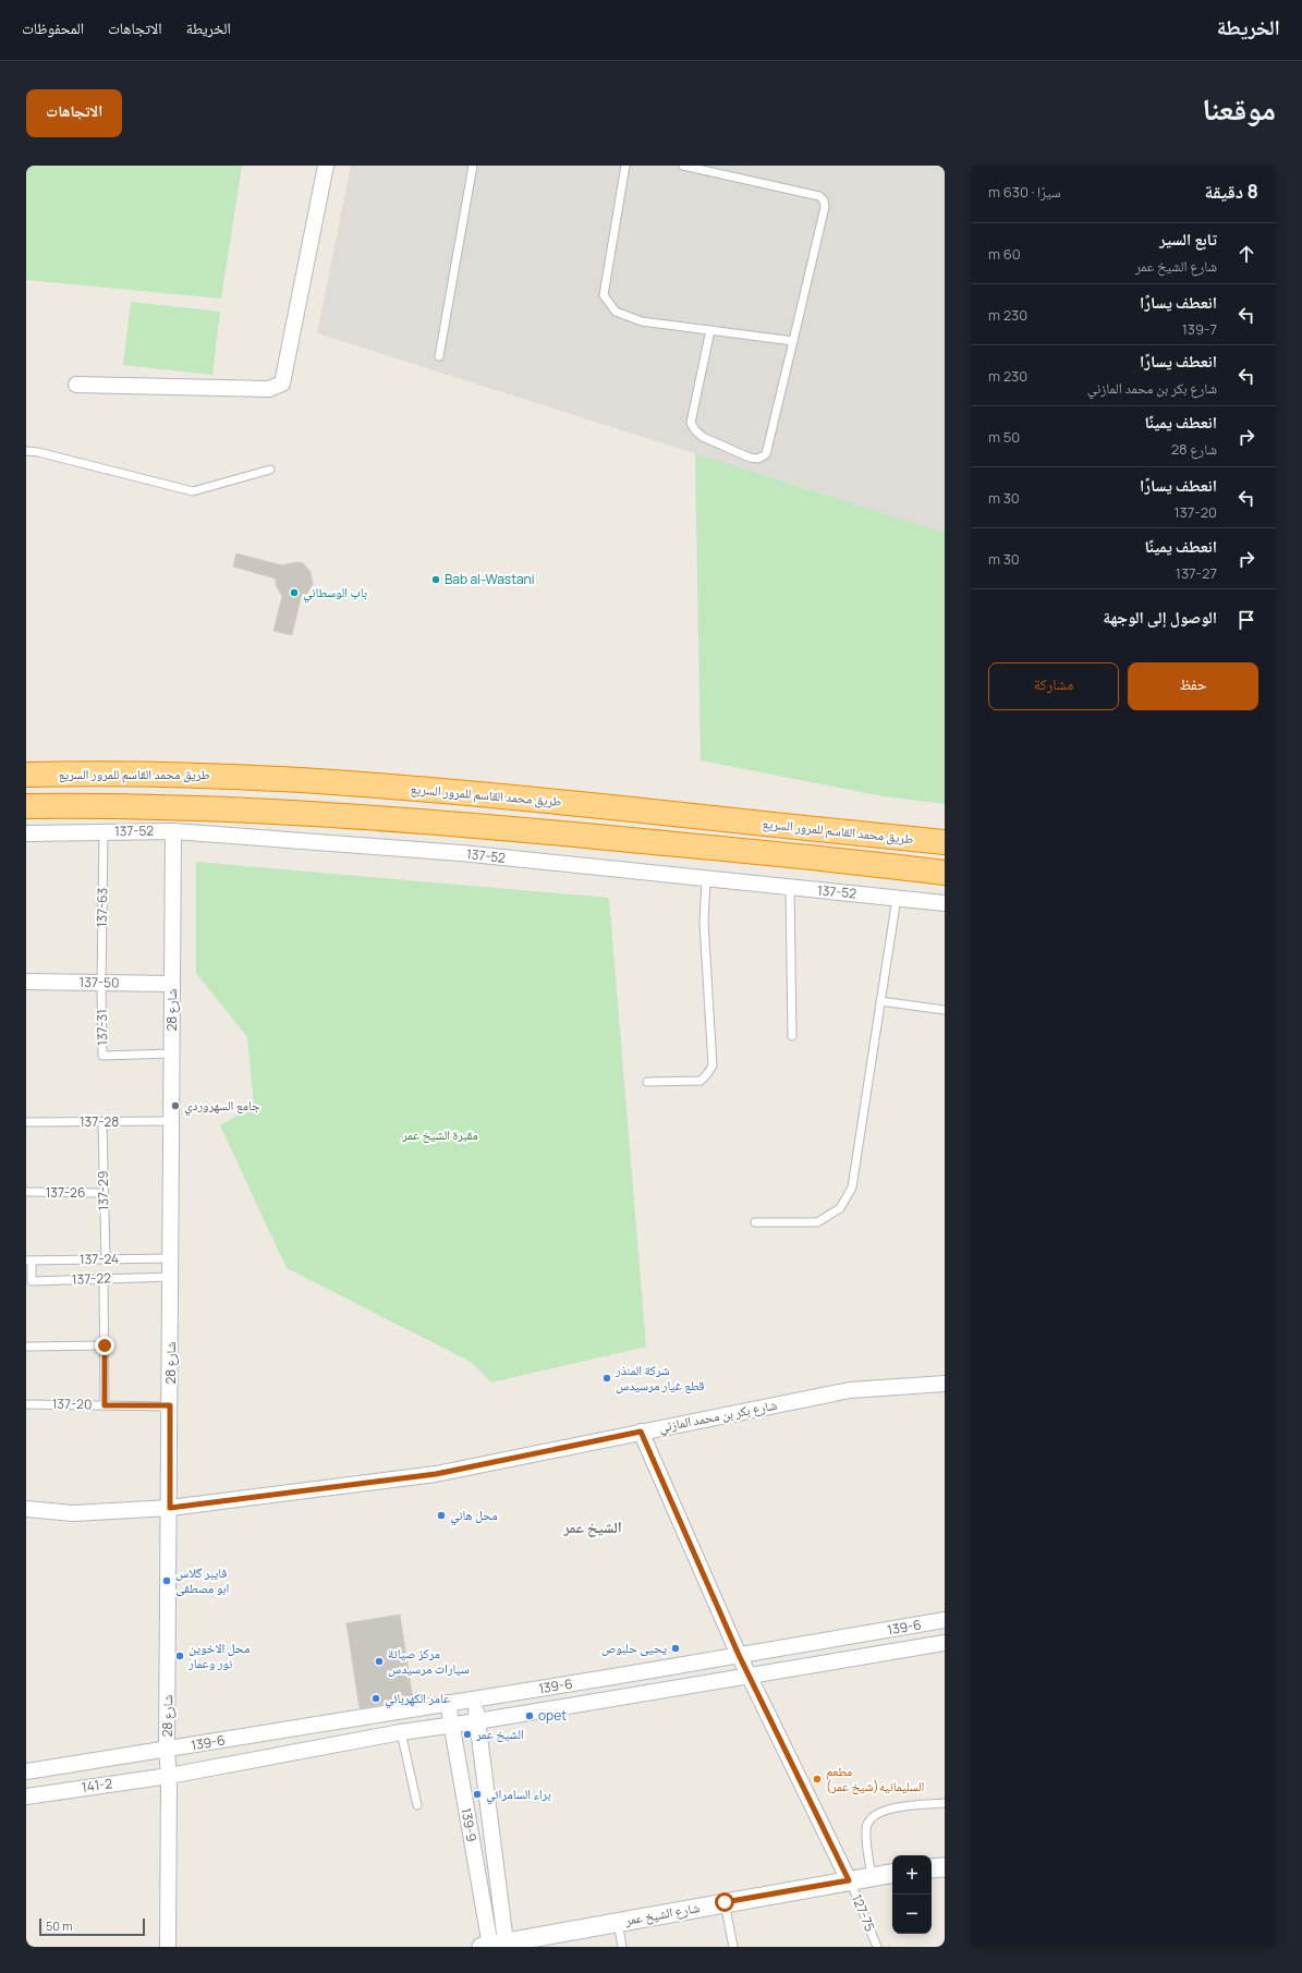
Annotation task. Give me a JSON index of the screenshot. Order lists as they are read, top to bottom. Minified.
{"streets":{"highway":["طريق محمد القاسم للمرور السريع"],"street":["137-52","137-50","شارع 28","شارع بكر بن محمد المازني","139-6","141-2","139-9","شارع الشيخ عمر"],"lane":["137-63","137-31","137-28","137-29","137-26","137-24","137-22","137-20","127-75"]},"crossings":[["137-52","137-63"],["137-52","شارع 28"],["137-63","137-50"],["137-63","137-31"],["137-50","شارع 28"],["137-50","137-31"],["شارع 28","137-31"],["شارع 28","137-28"],["شارع 28","137-24"],["شارع 28","137-22"],["شارع 28","137-20"],["شارع 28","شارع بكر بن محمد المازني"],["شارع 28","139-6"],["شارع 28","141-2"],["137-28","137-29"],["137-29","137-26"],["137-29","137-24"],["137-24","137-22"],["139-6","141-2"],["139-6","139-9"],["139-9","شارع الشيخ عمر"],["127-75","شارع الشيخ عمر"]],"districts":["الشيخ عمر"],"parks":["مقبرة الشيخ عمر"],"places":["Bab al-Wastani","باب الوسطاني","جامع السهروردي","شركة المنذر قطع غيار مرسيدس","محل هاني","فايبر گلاس ابو مصطفى","يحيى حلبوص","محل الاخوين نور وعمار","مركز صيانة سيارات مرسيدس","عامر الكهربائي","opet","الشيخ عمر","مطعم السليمانيه(شيخ عمر)","براء السامرائي"],"scale_bar":"50 m","page":{"header":"الخريطة","nav":["الخريطة","الاتجاهات","المحفوظات"],"title":"موقعنا","buttons":["الاتجاهات",["حفظ","مشاركة"]],"heading":["8 دقيقة","سيرًا · 630 m"],"list":[["تابع السير","شارع الشيخ عمر","60 m"],["انعطف يسارًا","139-7","230 m"],["انعطف يسارًا","شارع بكر بن محمد المازني","230 m"],["انعطف يمينًا","شارع 28","50 m"],["انعطف يسارًا","137-20","30 m"],["انعطف يمينًا","137-27","30 m"],"الوصول إلى الوجهة"],"map_buttons":["+","−"],"scale":"50 m"}}
